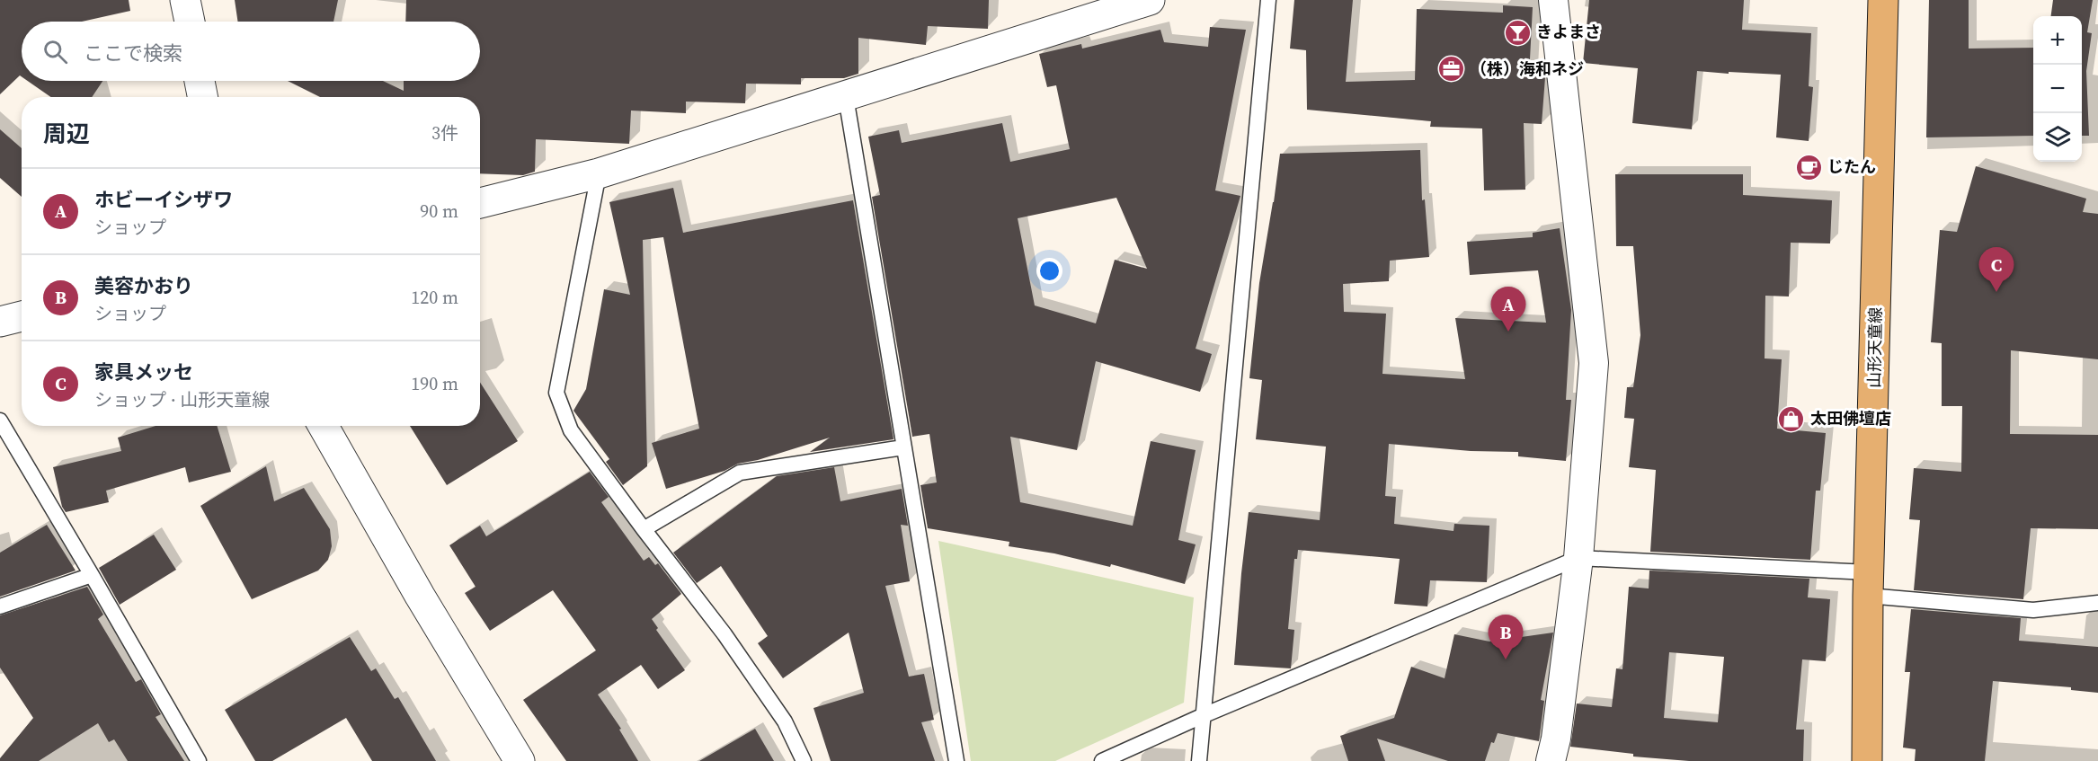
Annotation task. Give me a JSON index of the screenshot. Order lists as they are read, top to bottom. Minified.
{"streets":{"main road":["山形天童線"]},"places":{"bar":["きよまさ"],"office":["（株）海和ネジ"],"cafe":["じたん"],"shop":["太田佛壇店"]},"page":{"map_buttons":["+","−"],"search":"ここで検索","heading":["周辺","3件"],"list":[{"mark":"A","name":"ホビーイシザワ","note":"ショップ","value":"90 m"},{"mark":"B","name":"美容かおり","note":"ショップ","value":"120 m"},{"mark":"C","name":"家具メッセ","note":"ショップ · 山形天童線","value":"190 m"}],"pins":["C","A","B"]}}
